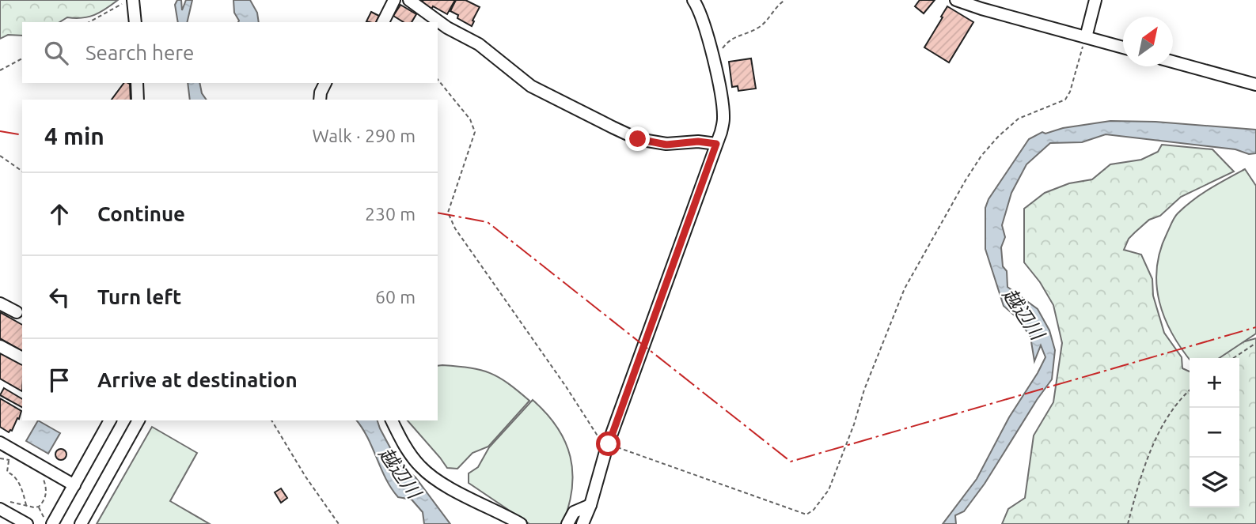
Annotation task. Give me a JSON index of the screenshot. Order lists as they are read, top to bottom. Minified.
{"water":["越辺川"],"north":"top right","page":{"search":"Search here","heading":["4 min","Walk · 290 m"],"list":[["Continue","230 m"],["Turn left","60 m"],"Arrive at destination"],"map_buttons":["+","−"]}}
